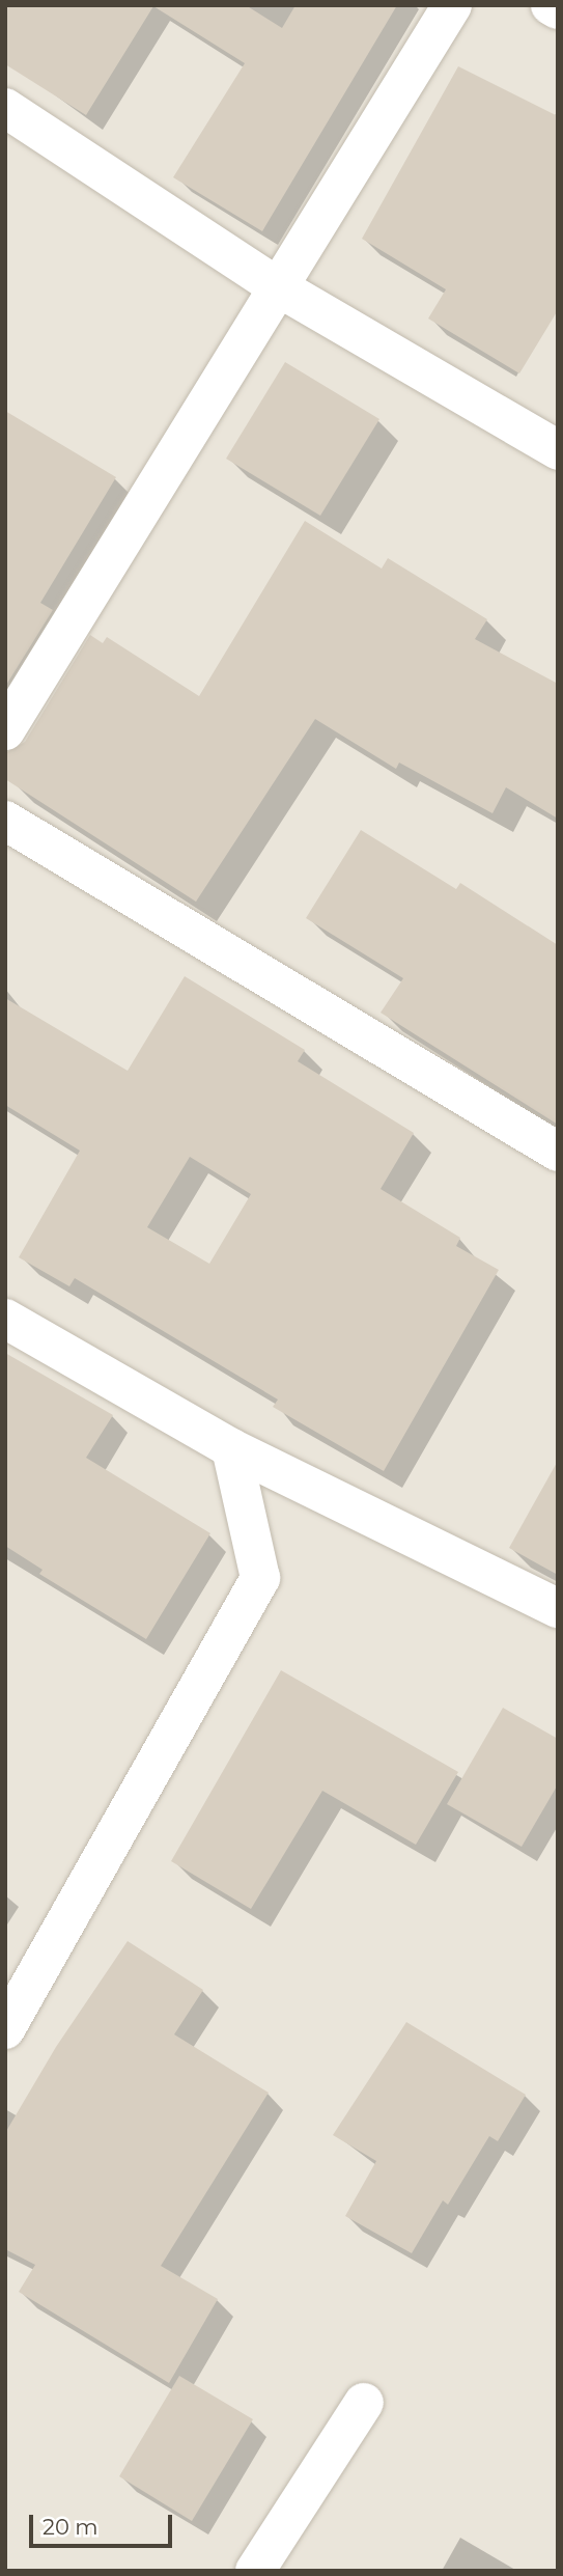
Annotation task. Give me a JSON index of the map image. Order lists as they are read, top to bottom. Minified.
{"scale_bar":"20 m"}
